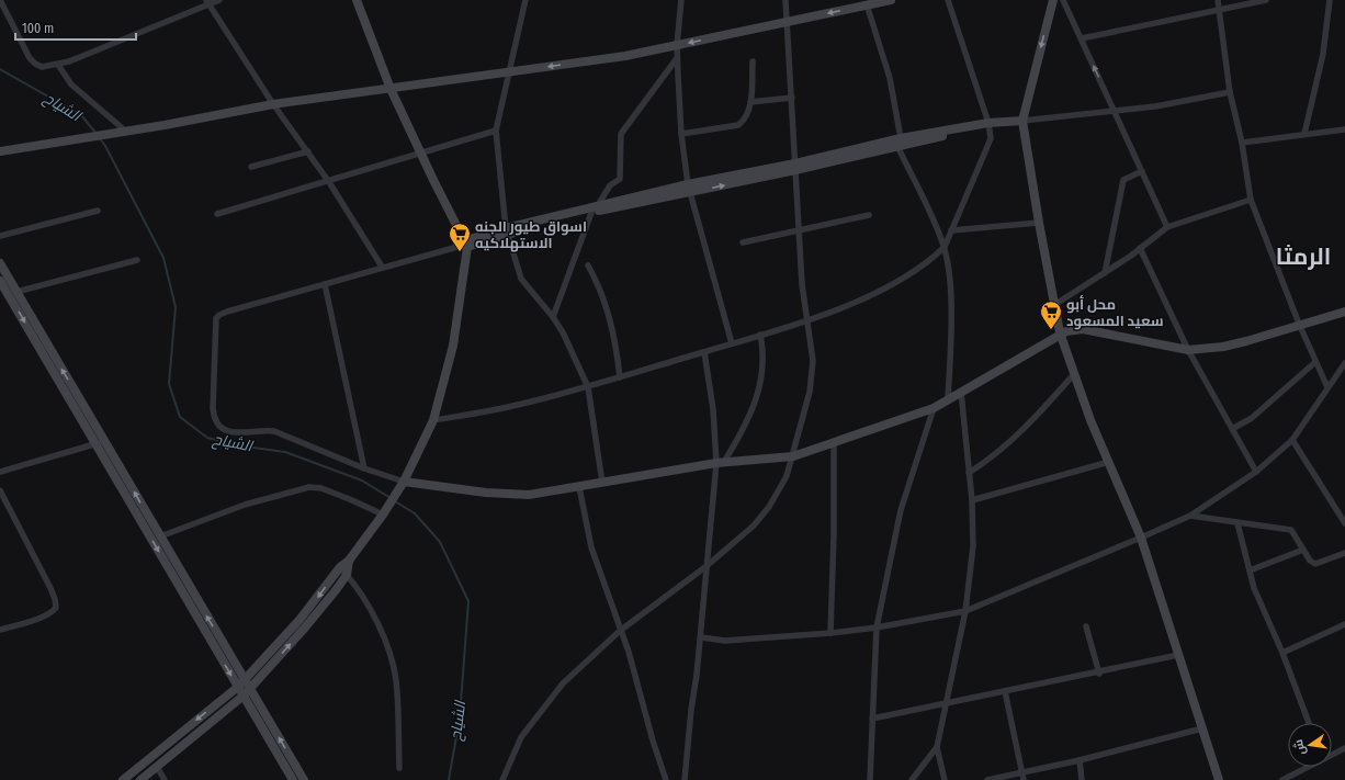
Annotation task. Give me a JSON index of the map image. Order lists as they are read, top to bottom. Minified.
{"districts":["الرمثا"],"water":["الشياح"],"places":{"supermarket":["اسواق طيور الجنه الاستهلاكيه","محل أبو سعيد المسعود"]},"scale_bar":"100 m","north":"left"}
